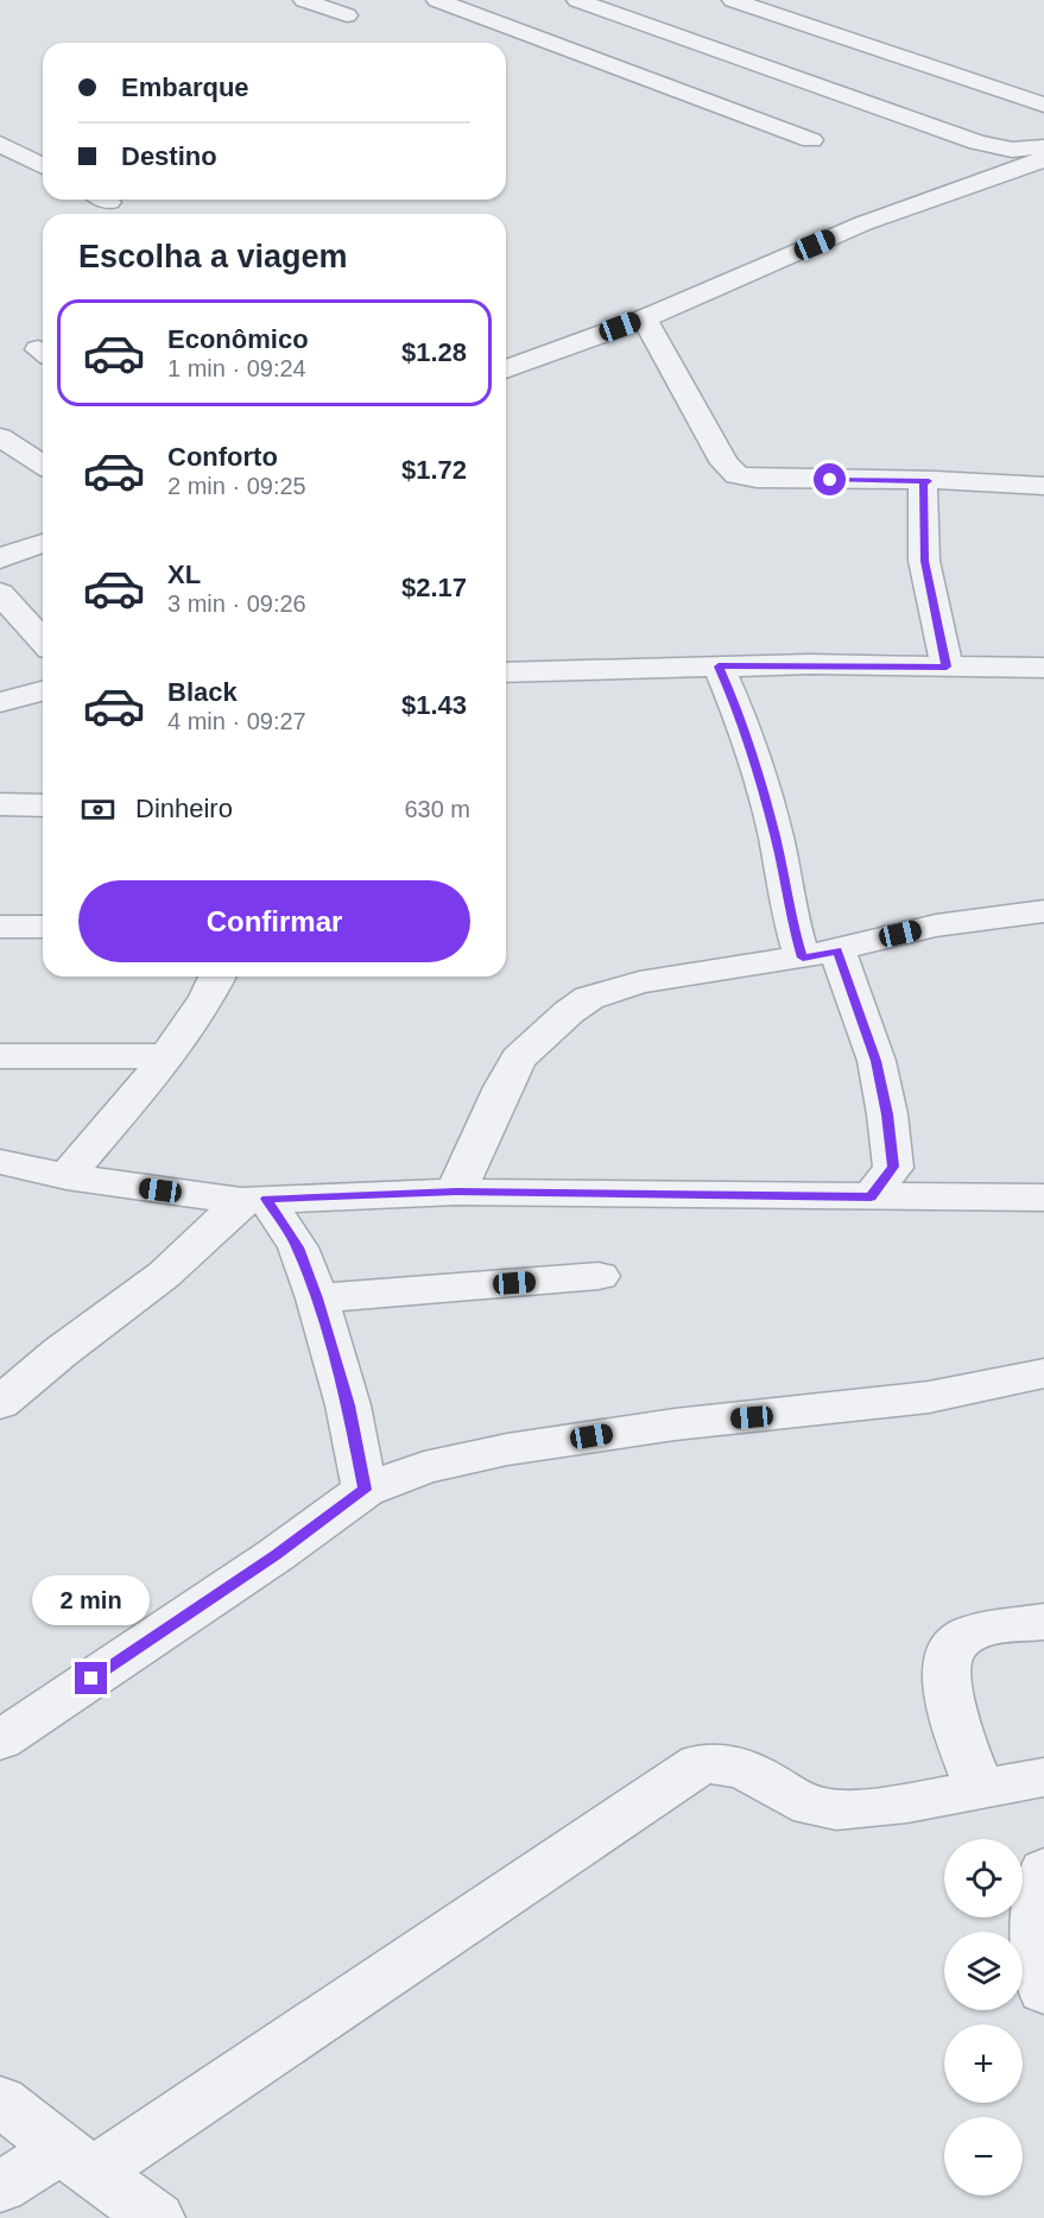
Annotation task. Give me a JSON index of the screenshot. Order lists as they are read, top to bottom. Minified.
{"page":{"banner":["Embarque","Destino"],"heading":"Escolha a viagem","list":[{"name":"Econômico","note":"1 min · 09:24","value":"$1.28"},{"name":"Conforto","note":"2 min · 09:25","value":"$1.72"},{"name":"XL","note":"3 min · 09:26","value":"$2.17"},{"name":"Black","note":"4 min · 09:27","value":"$1.43"}],"pay":["Dinheiro","630 m"],"buttons":"Confirmar","bubble":"2 min","map_buttons":["+","−"]}}
